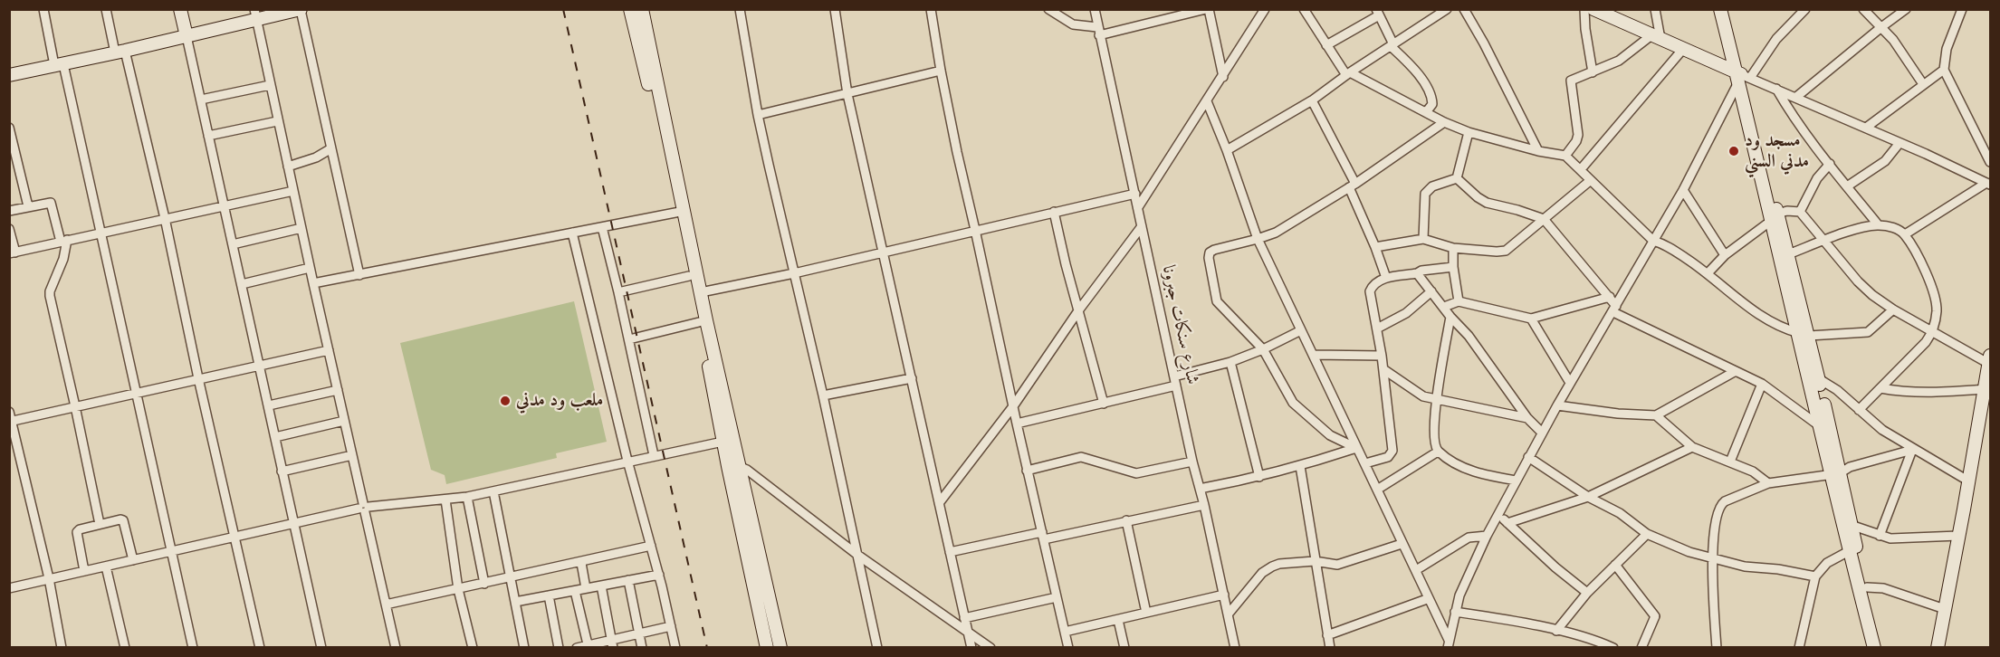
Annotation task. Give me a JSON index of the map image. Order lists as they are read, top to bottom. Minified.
{"streets":{"street":["شارع سنكات جبرونا"]},"places":["مسجد ود مدني السني","ملعب ود مدني"]}
